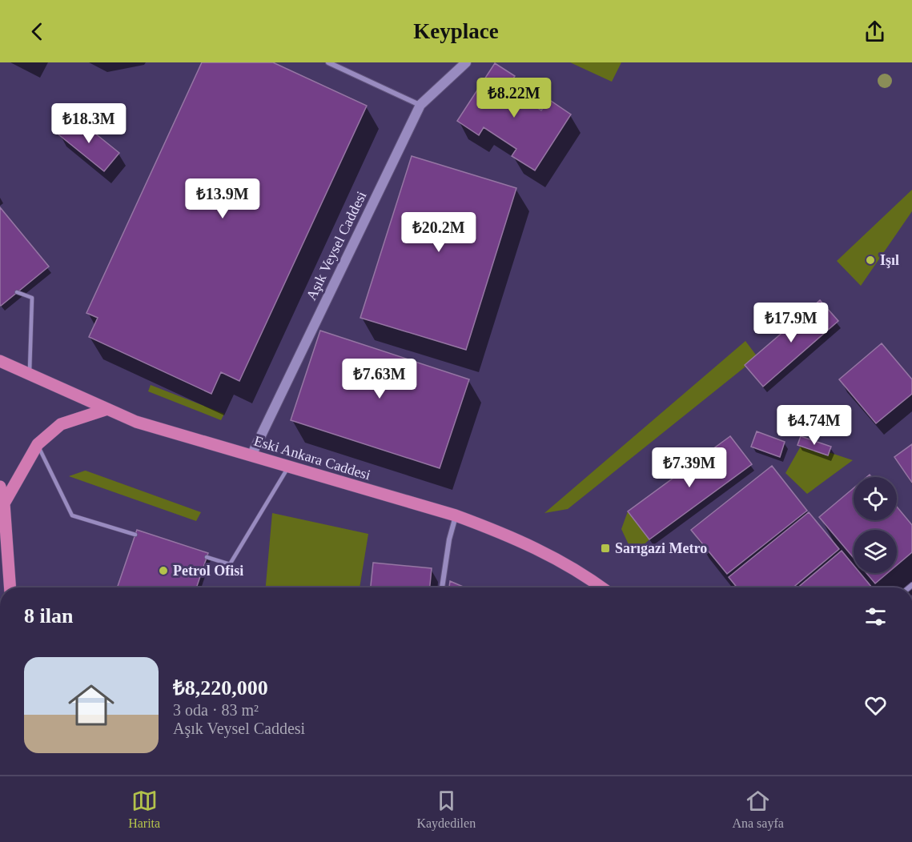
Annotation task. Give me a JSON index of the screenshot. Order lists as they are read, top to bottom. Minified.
{"streets":{"main road":["Eski Ankara Caddesi"],"street":["Aşık Veysel Caddesi"]},"crossings":[["Aşık Veysel Caddesi","Eski Ankara Caddesi"]],"places":{"other":["Işıl","Petrol Ofisi"],"transit":["Sarıgazi Metro"]},"page":{"header":"Keyplace","price":["₺8.22M","₺18.3M","₺13.9M","₺20.2M","₺17.9M","₺7.63M","₺4.74M","₺7.39M"],"heading":"8 ilan","list":[{"name":"₺8,220,000","note":"3 oda · 83 m² · Aşık Veysel Caddesi"}],"tabs":["Harita","Kaydedilen","Ana sayfa"]}}
